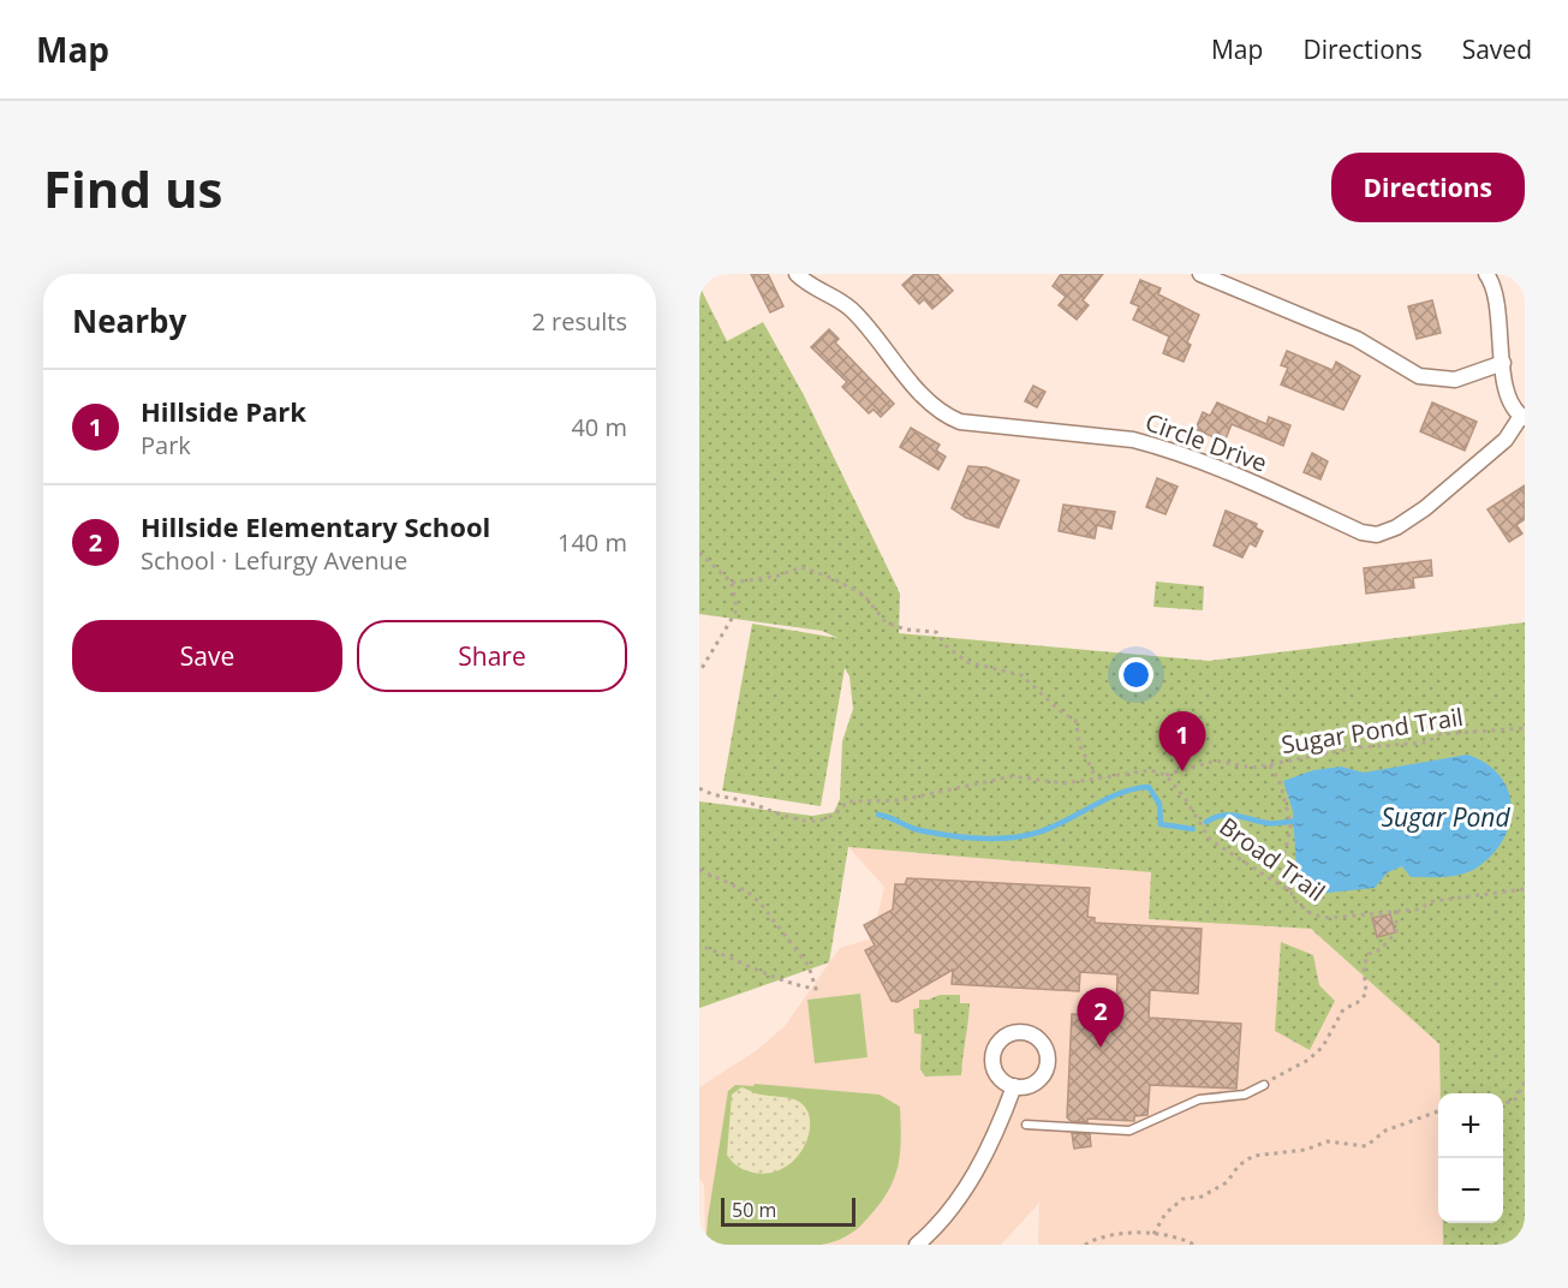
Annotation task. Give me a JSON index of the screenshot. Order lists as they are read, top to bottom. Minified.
{"streets":{"street":["Circle Drive"],"path":["Sugar Pond Trail","Broad Trail"]},"crossings":[["Sugar Pond Trail","Broad Trail"]],"water":["Sugar Pond"],"scale_bar":"50 m","page":{"header":"Map","nav":["Map","Directions","Saved"],"buttons":["Directions",["Save","Share"]],"title":"Find us","heading":["Nearby","2 results"],"list":[{"mark":"1","name":"Hillside Park","note":"Park","value":"40 m"},{"mark":"2","name":"Hillside Elementary School","note":"School · Lefurgy Avenue","value":"140 m"}],"pins":["1","2"],"map_buttons":["+","−"],"scale":"50 m"}}
